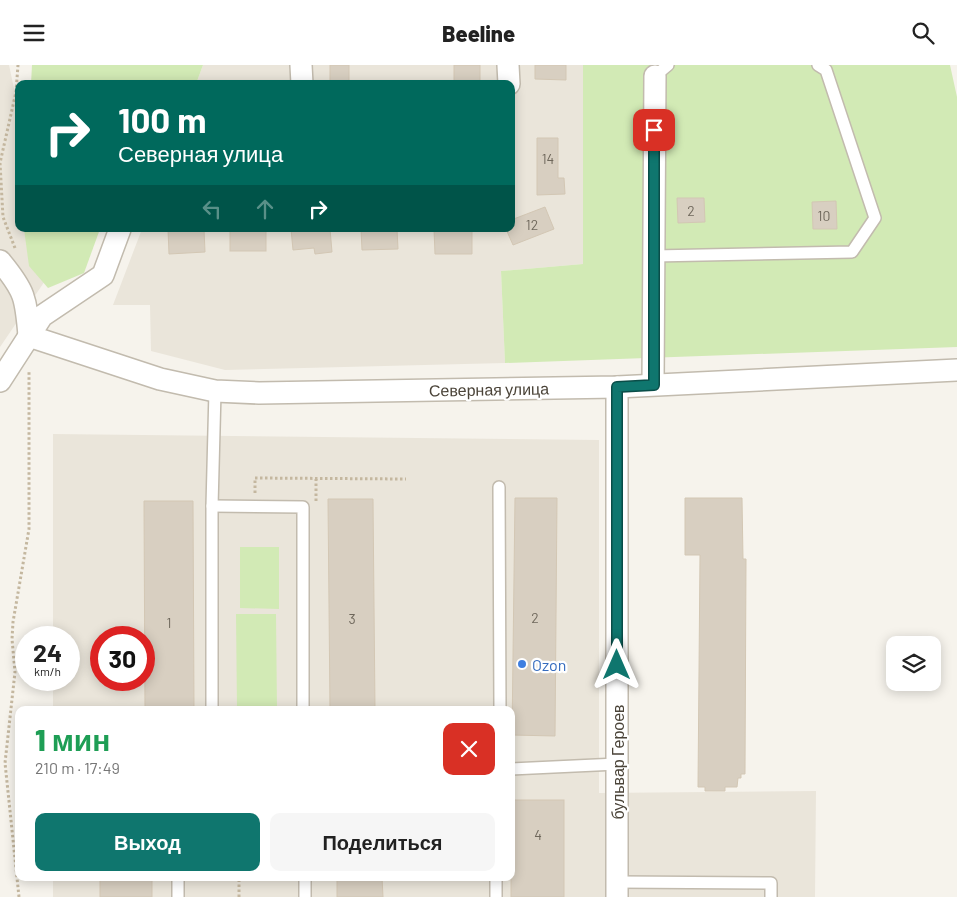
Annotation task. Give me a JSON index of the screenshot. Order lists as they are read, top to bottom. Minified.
{"streets":{"street":["Северная улица","бульвар Героев"]},"crossings":[["Северная улица","бульвар Героев"]],"places":["Ozon"],"house_numbers":["14","2","10","12","2","3","1","4"],"page":{"header":"Beeline","turn":["100 m","Северная улица"],"speed":"24 km/h","limit":"30","heading":["1 мин","210 m · 17:49"],"buttons":["Выход","Поделиться"]}}
